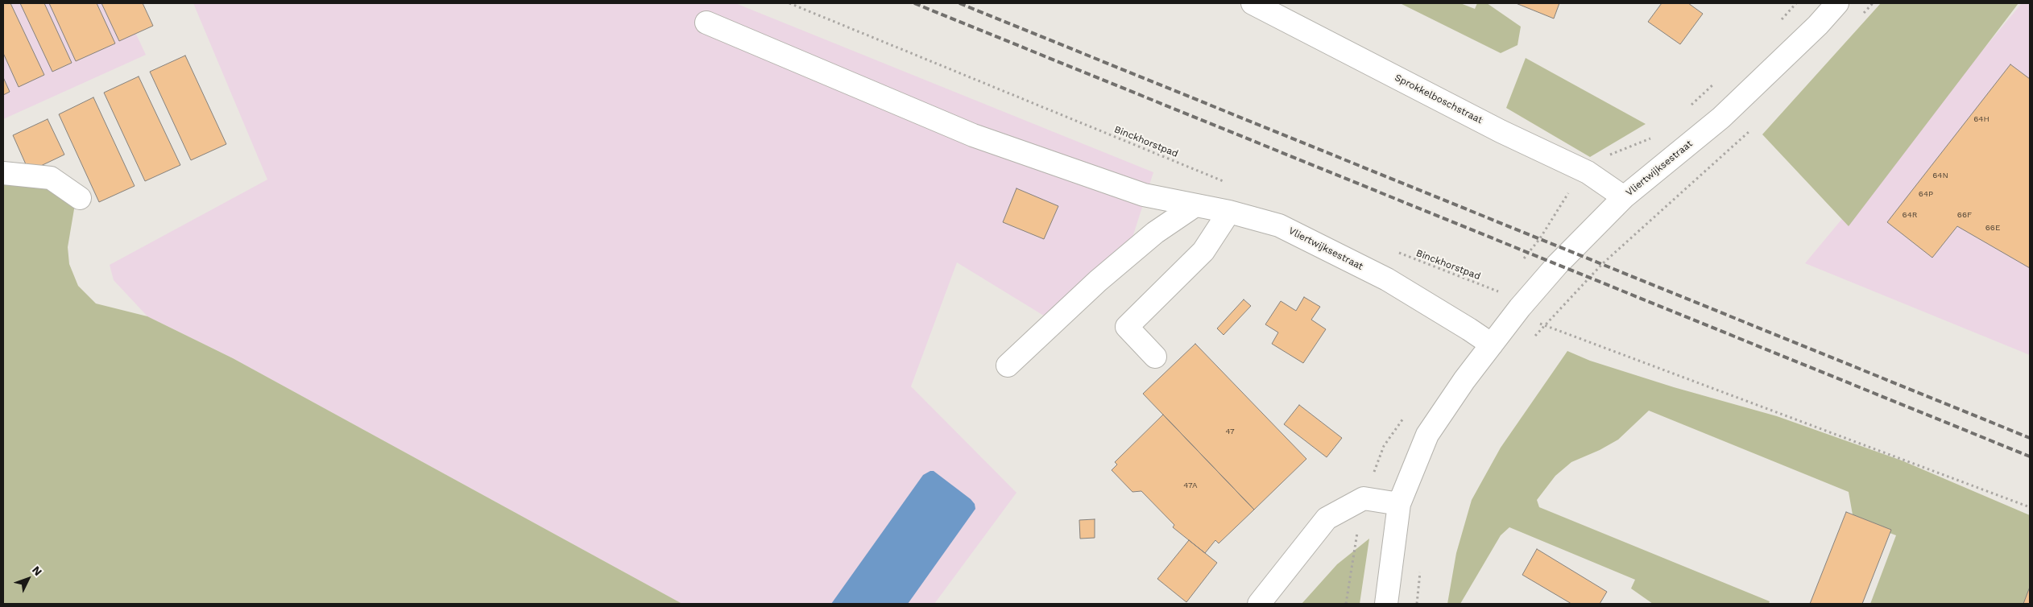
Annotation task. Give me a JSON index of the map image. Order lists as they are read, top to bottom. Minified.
{"streets":{"street":["Sprokkelboschstraat","Vliertwijksestraat"],"path":["Binckhorstpad"]},"crossings":[["Sprokkelboschstraat","Vliertwijksestraat"]],"house_numbers":["64H","64N","64P","64R","66F","66E","47","47A"],"north":"top right"}
